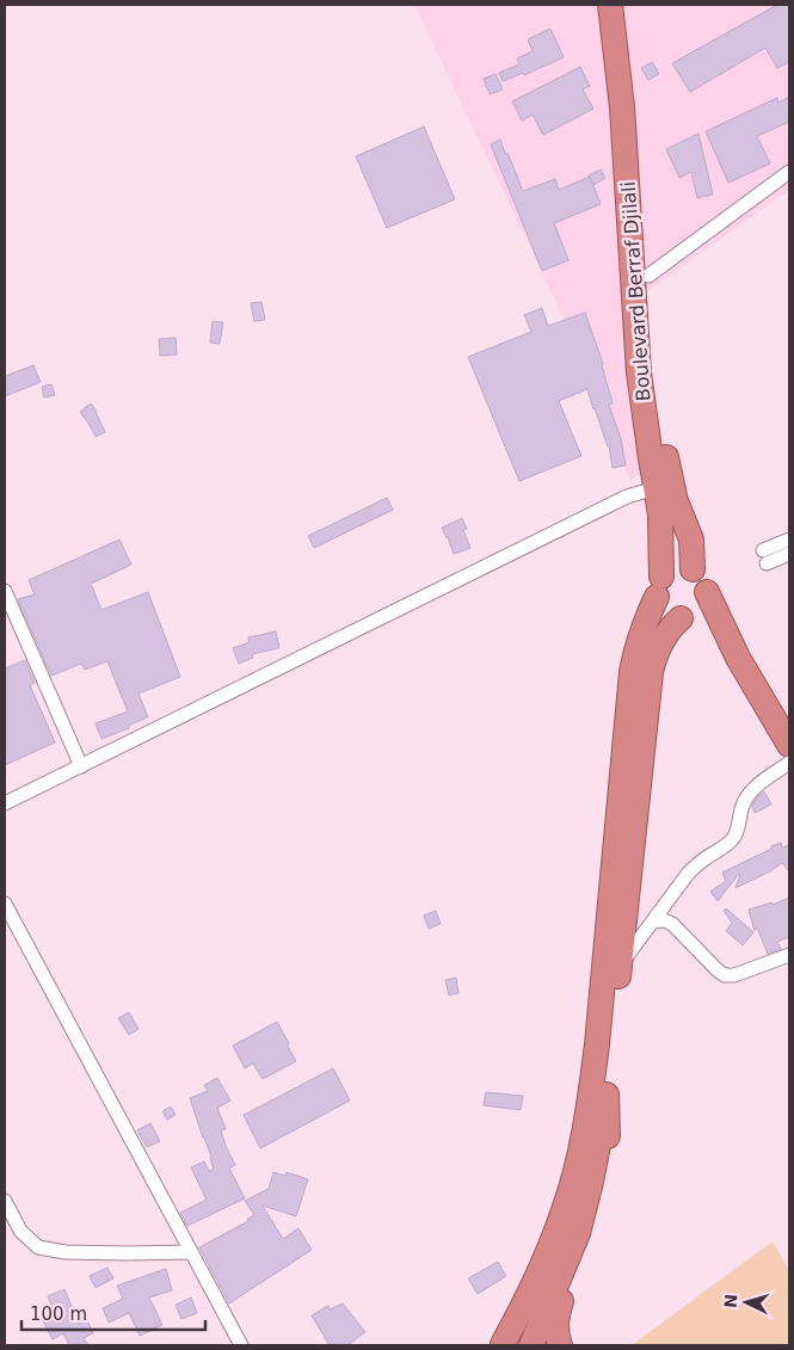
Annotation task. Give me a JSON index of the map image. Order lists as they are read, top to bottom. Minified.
{"streets":{"highway":["Boulevard Berraf Djilali"]},"scale_bar":"100 m","north":"left"}
